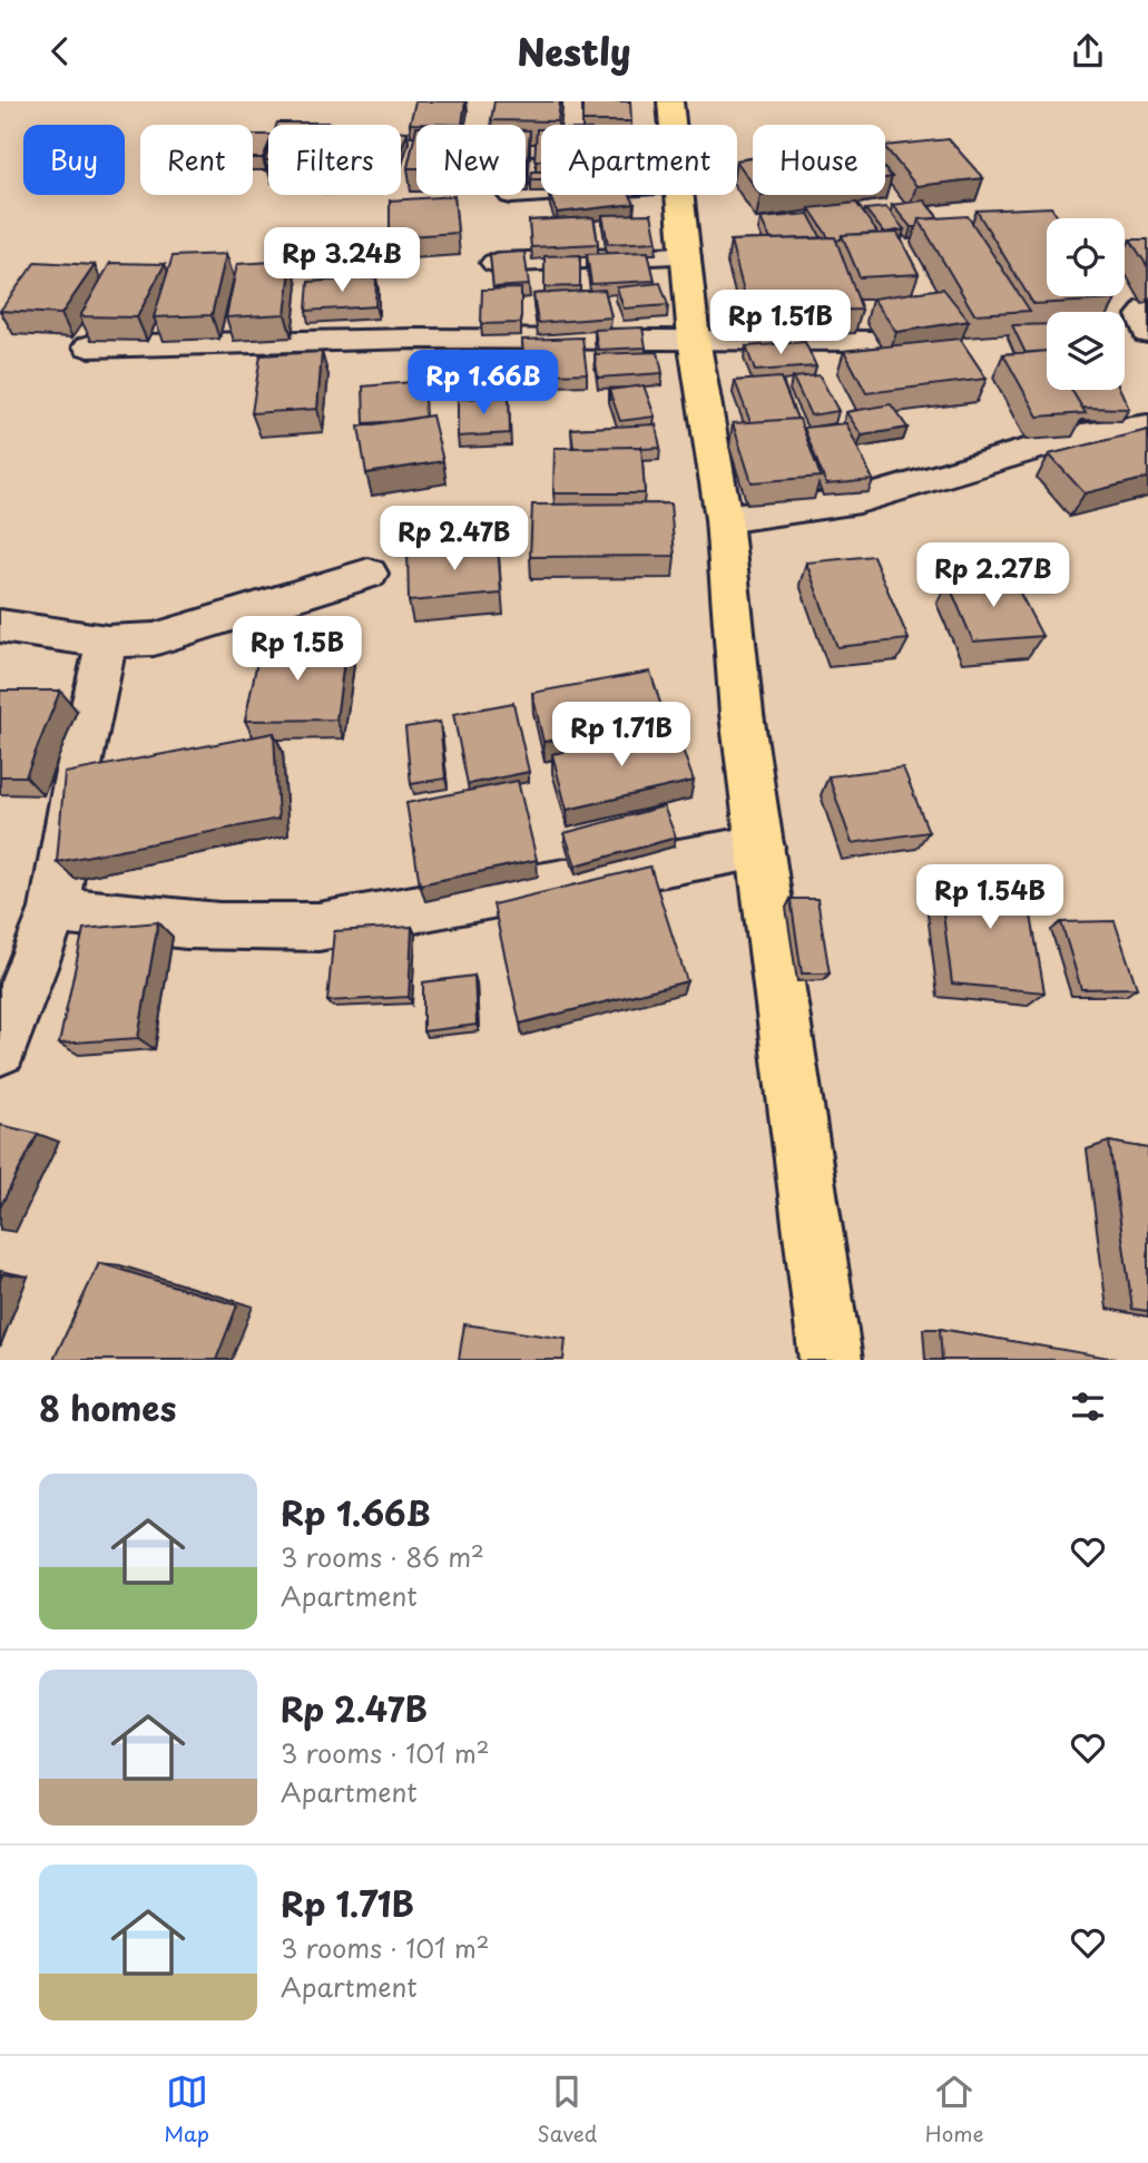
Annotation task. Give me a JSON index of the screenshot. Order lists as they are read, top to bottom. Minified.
{"page":{"header":"Nestly","chip":["Buy","Rent","Filters","New","Apartment","House"],"price":["Rp 3.24B","Rp 1.51B","Rp 1.66B","Rp 2.47B","Rp 2.27B","Rp 1.5B","Rp 1.71B","Rp 1.54B"],"heading":"8 homes","list":[{"name":"Rp 1.66B","note":"3 rooms · 86 m² · Apartment"},{"name":"Rp 2.47B","note":"3 rooms · 101 m² · Apartment"},{"name":"Rp 1.71B","note":"3 rooms · 101 m² · Apartment"}],"tabs":["Map","Saved","Home"]}}
